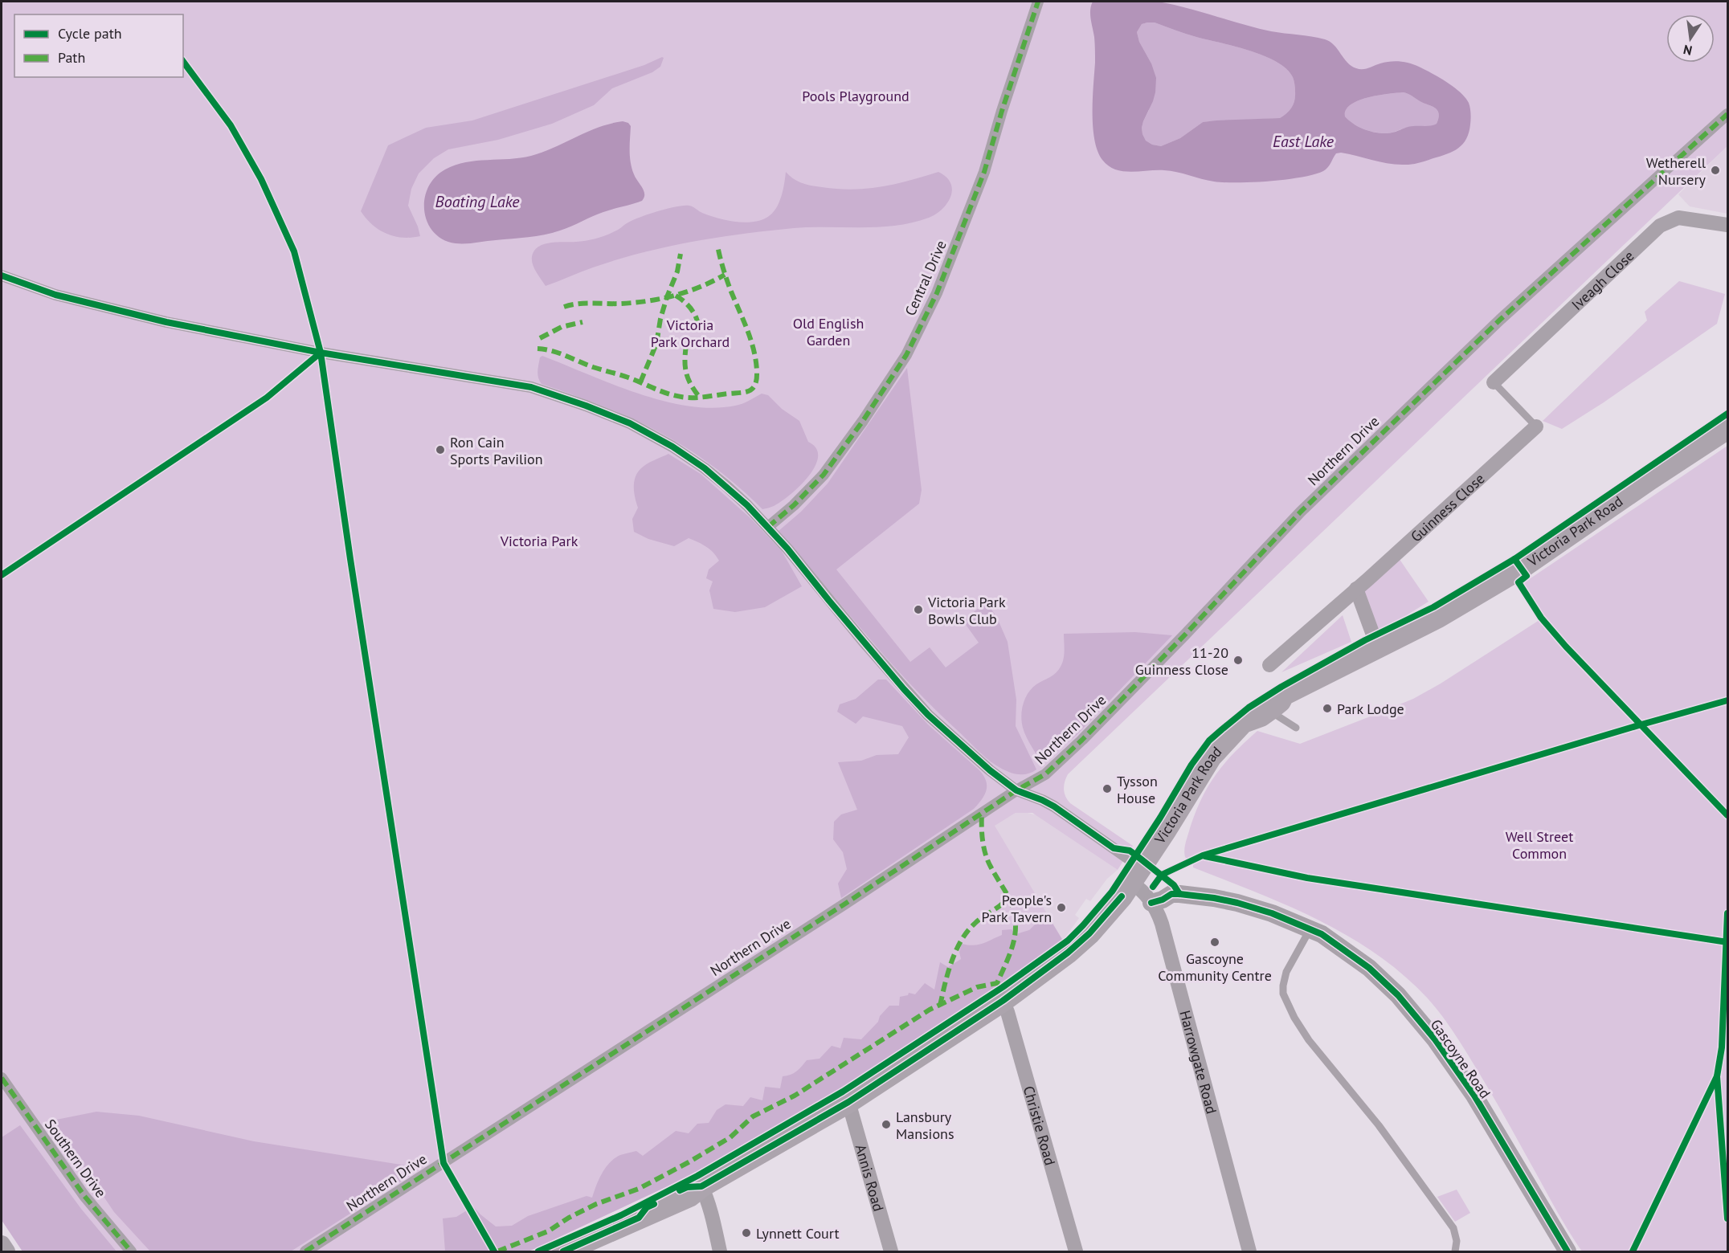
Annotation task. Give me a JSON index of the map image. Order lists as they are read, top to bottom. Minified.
{"streets":{"main road":["Victoria Park Road"],"street":["Central Drive","Iveagh Close","Northern Drive","Guinness Close","Gascoyne Road","Harrowgate Road","Christie Road","Southern Drive","Annis Road"]},"crossings":[["Victoria Park Road","Harrowgate Road"],["Victoria Park Road","Christie Road"],["Victoria Park Road","Annis Road"],["Gascoyne Road","Harrowgate Road"]],"water":["East Lake","Boating Lake"],"parks":["Pools Playground","Old English Garden","Victoria Park Orchard","Victoria Park","Well Street Common"],"places":["Wetherell Nursery","Ron Cain Sports Pavilion","Victoria Park Bowls Club","11-20 Guinness Close","Park Lodge","Tysson House","People's Park Tavern","Gascoyne Community Centre","Lansbury Mansions","Lynnett Court"],"legend":["Cycle path","Path"],"north":"bottom"}
